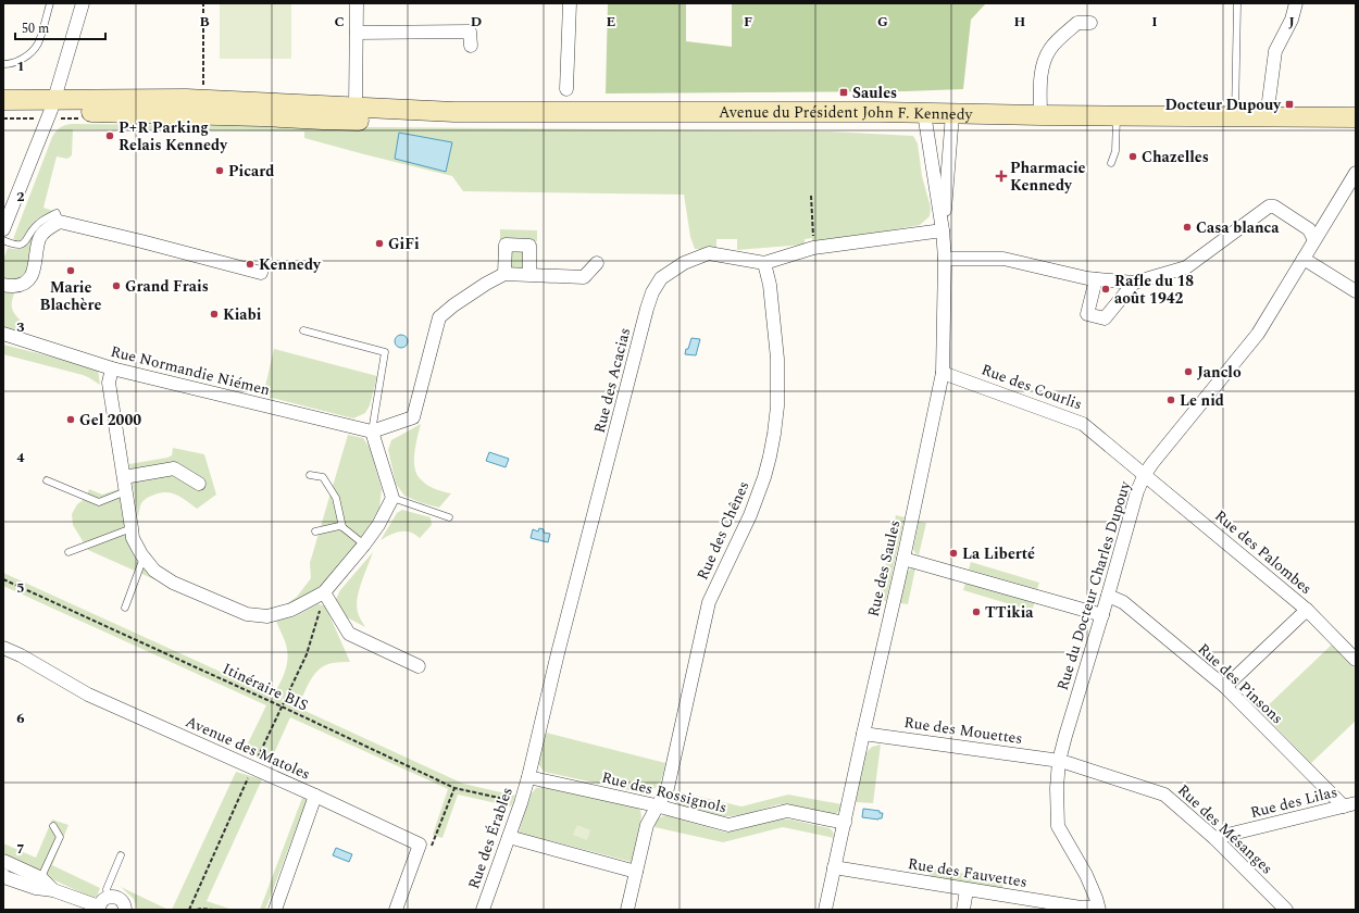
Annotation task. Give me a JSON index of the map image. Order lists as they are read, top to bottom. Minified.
{"streets":{"main road":["Avenue du Président John F. Kennedy"],"street":["Rue Normandie Niémen","Rue des Acacias","Rue des Courlis","Rue des Chênes","Rue des Palombes","Rue des Saules","Rue du Docteur Charles Dupouy","Rue des Pinsons","Rue des Mouettes","Avenue des Matoles","Rue des Rossignols","Rue des Lilas","Rue des Mésanges","Rue des Érables","Rue des Fauvettes"],"path":["Itinéraire BIS"]},"crossings":[["Avenue du Président John F. Kennedy","Rue des Saules"],["Rue des Acacias","Rue des Chênes"],["Rue des Acacias","Rue des Saules"],["Rue des Acacias","Rue des Rossignols"],["Rue des Acacias","Rue des Érables"],["Rue des Courlis","Rue des Palombes"],["Rue des Courlis","Rue des Saules"],["Rue des Courlis","Rue du Docteur Charles Dupouy"],["Rue des Chênes","Rue des Rossignols"],["Rue des Palombes","Rue du Docteur Charles Dupouy"],["Rue des Saules","Rue des Mouettes"],["Rue des Saules","Rue des Rossignols"],["Rue des Saules","Rue des Fauvettes"],["Rue du Docteur Charles Dupouy","Rue des Pinsons"],["Rue du Docteur Charles Dupouy","Rue des Mouettes"],["Rue du Docteur Charles Dupouy","Rue des Mésanges"],["Rue du Docteur Charles Dupouy","Rue des Fauvettes"],["Rue des Pinsons","Rue des Lilas"],["Itinéraire BIS","Rue des Érables"],["Rue des Mouettes","Rue des Mésanges"],["Rue des Rossignols","Rue des Érables"],["Rue des Lilas","Rue des Mésanges"]],"places":{"transit":["Saules","Docteur Dupouy"],"other":["P+R Parking Relais Kennedy","Chazelles","Picard","Casa blanca","GiFi","Kennedy","Marie Blachère","Grand Frais","Rafle du 18 août 1942","Kiabi","Janclo","Le nid","Gel 2000","La Liberté","TTikia"],"health":["Pharmacie Kennedy"]},"scale_bar":"50 m","grid":{"columns":["B","C","D","E","F","G","H","I","J"],"rows":["1","2","3","4","5","6","7"]}}
